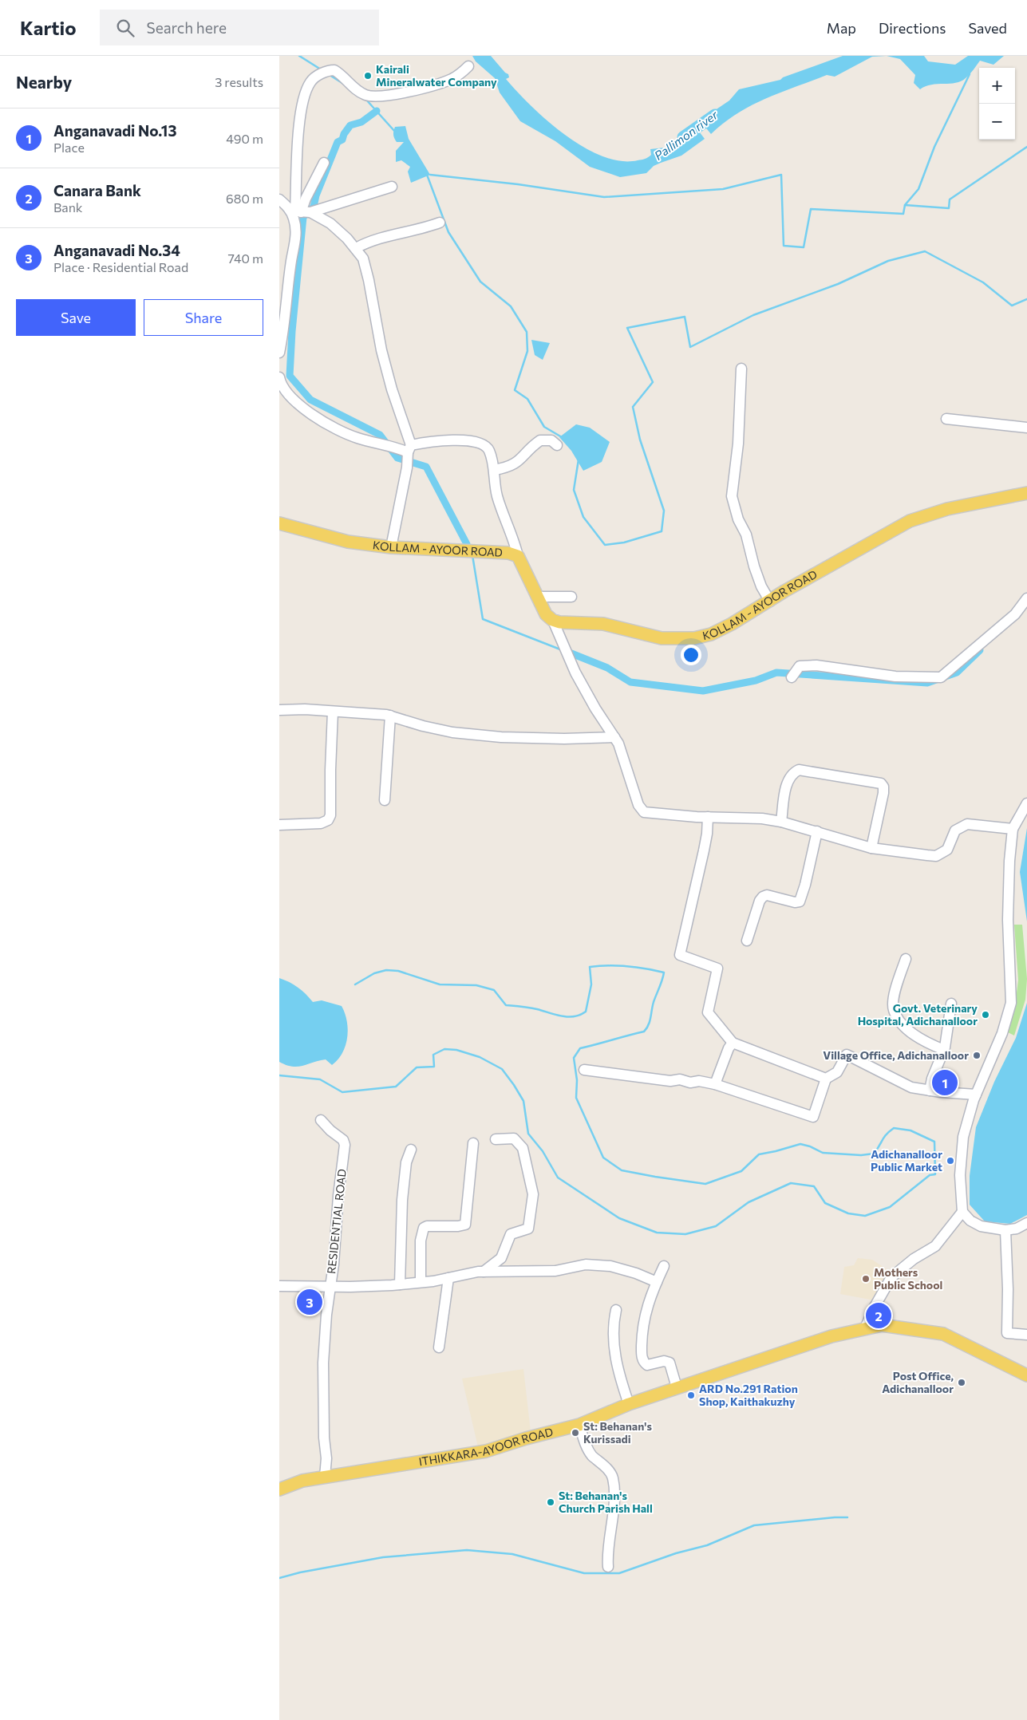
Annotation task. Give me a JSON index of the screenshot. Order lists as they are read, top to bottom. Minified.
{"streets":{"main road":["KOLLAM - AYOOR ROAD","ITHIKKARA-AYOOR ROAD"],"street":["RESIDENTIAL ROAD"]},"crossings":[["RESIDENTIAL ROAD","ITHIKKARA-AYOOR ROAD"]],"water":["Pallimon river"],"places":["Kairali Mineralwater Company","Govt. Veterinary Hospital, Adichanalloor","Village Office, Adichanalloor","Adichanalloor Public Market","Mothers Public School","Post Office, Adichanalloor","ARD No.291 Ration Shop, Kaithakuzhy","St: Behanan's Kurissadi","St: Behanan's Church Parish Hall"],"page":{"header":"Kartio","search":"Search here","nav":["Map","Directions","Saved"],"heading":["Nearby","3 results"],"map_buttons":["+","−"],"list":[{"mark":"1","name":"Anganavadi No.13","note":"Place","value":"490 m"},{"mark":"2","name":"Canara Bank","note":"Bank","value":"680 m"},{"mark":"3","name":"Anganavadi No.34","note":"Place · Residential Road","value":"740 m"}],"buttons":["Save","Share"],"pins":["1","3","2"]}}
